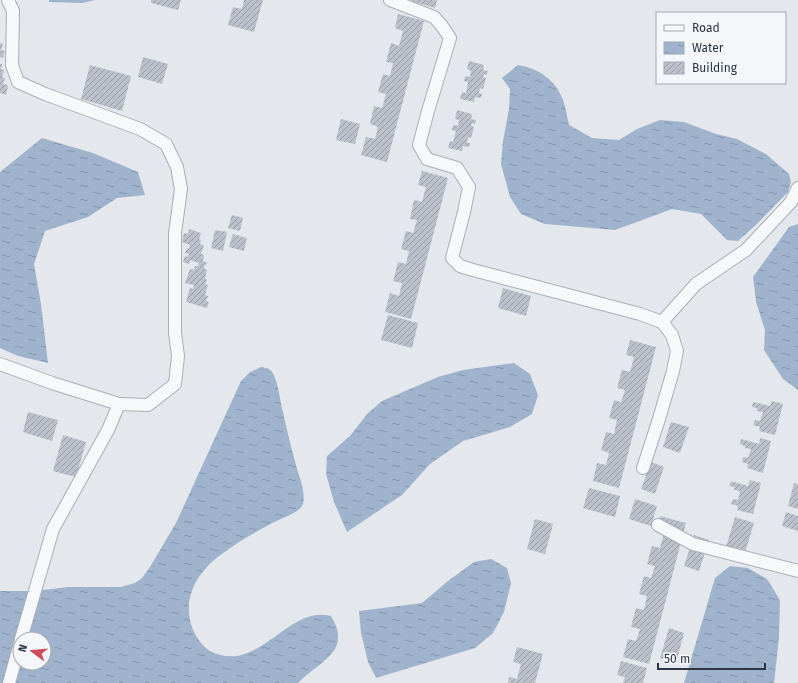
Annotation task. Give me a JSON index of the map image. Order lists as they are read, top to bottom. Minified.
{"legend":["Road","Water","Building"],"scale_bar":"50 m","north":"left"}
